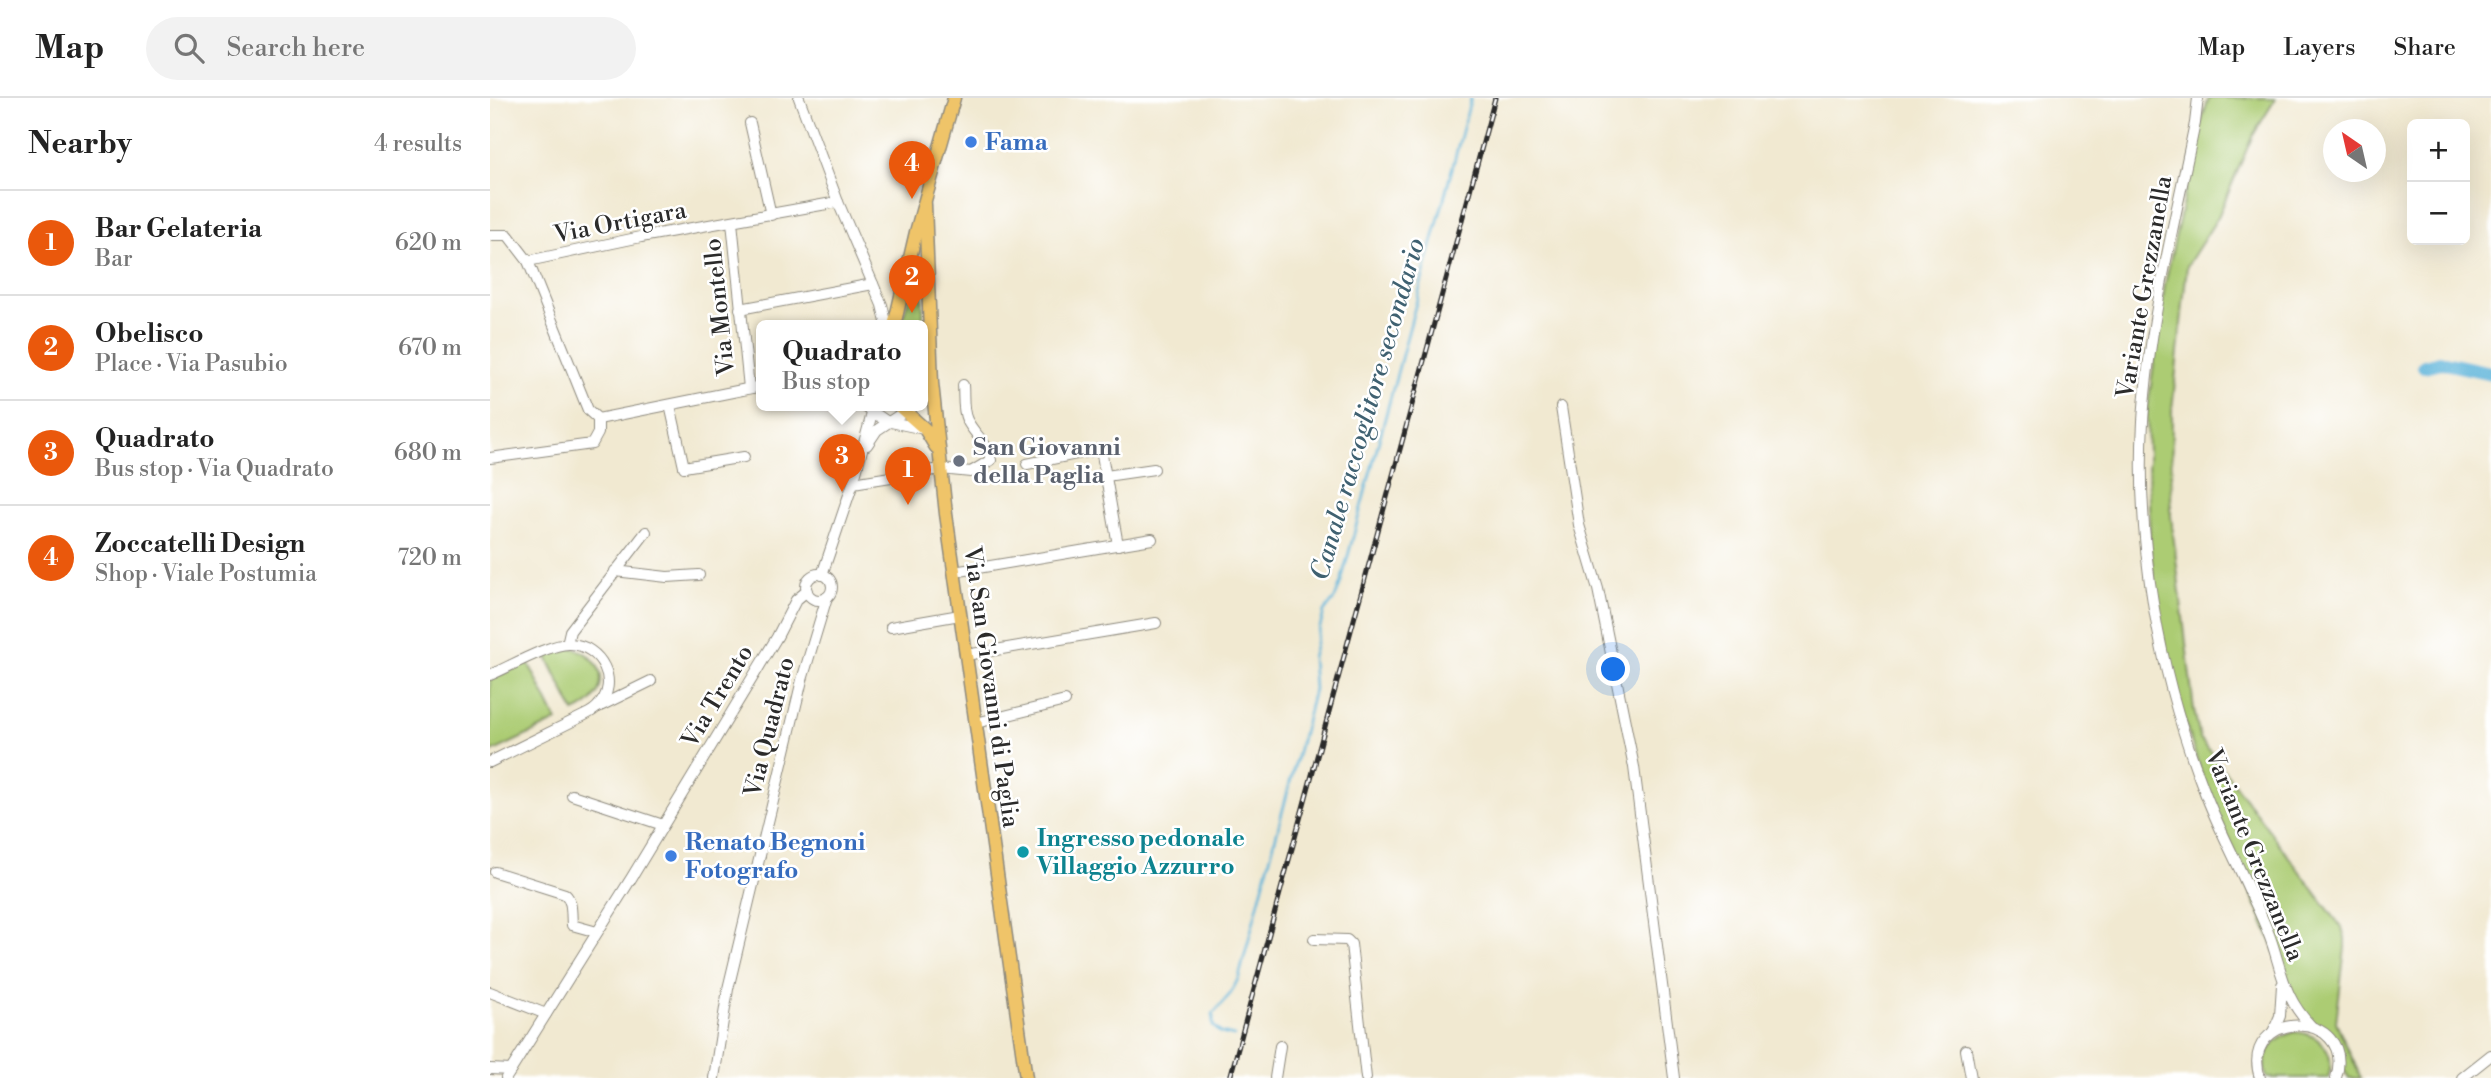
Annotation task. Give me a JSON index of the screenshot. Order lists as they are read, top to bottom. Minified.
{"streets":{"main road":["Via San Giovanni di Paglia"],"street":["Via Ortigara","Variante Grezzanella","Via Montello","Via Trento","Via Quadrato"]},"crossings":[["Via Ortigara","Via Montello"],["Via Trento","Via Quadrato"]],"water":["Canale raccoglitore secondario"],"places":["Fama","San Giovanni della Paglia","Ingresso pedonale Villaggio Azzurro","Renato Begnoni Fotografo"],"north":"top left","page":{"header":"Map","search":"Search here","nav":["Map","Layers","Share"],"heading":["Nearby","4 results"],"map_buttons":["+","−"],"pins":["4","2","3","1"],"list":[{"mark":"1","name":"Bar Gelateria","note":"Bar","value":"620 m"},{"mark":"2","name":"Obelisco","note":"Place · Via Pasubio","value":"670 m"},{"mark":"3","name":"Quadrato","note":"Bus stop · Via Quadrato","value":"680 m"},{"mark":"4","name":"Zoccatelli Design","note":"Shop · Viale Postumia","value":"720 m"}],"popup":["Quadrato","Bus stop"]}}
